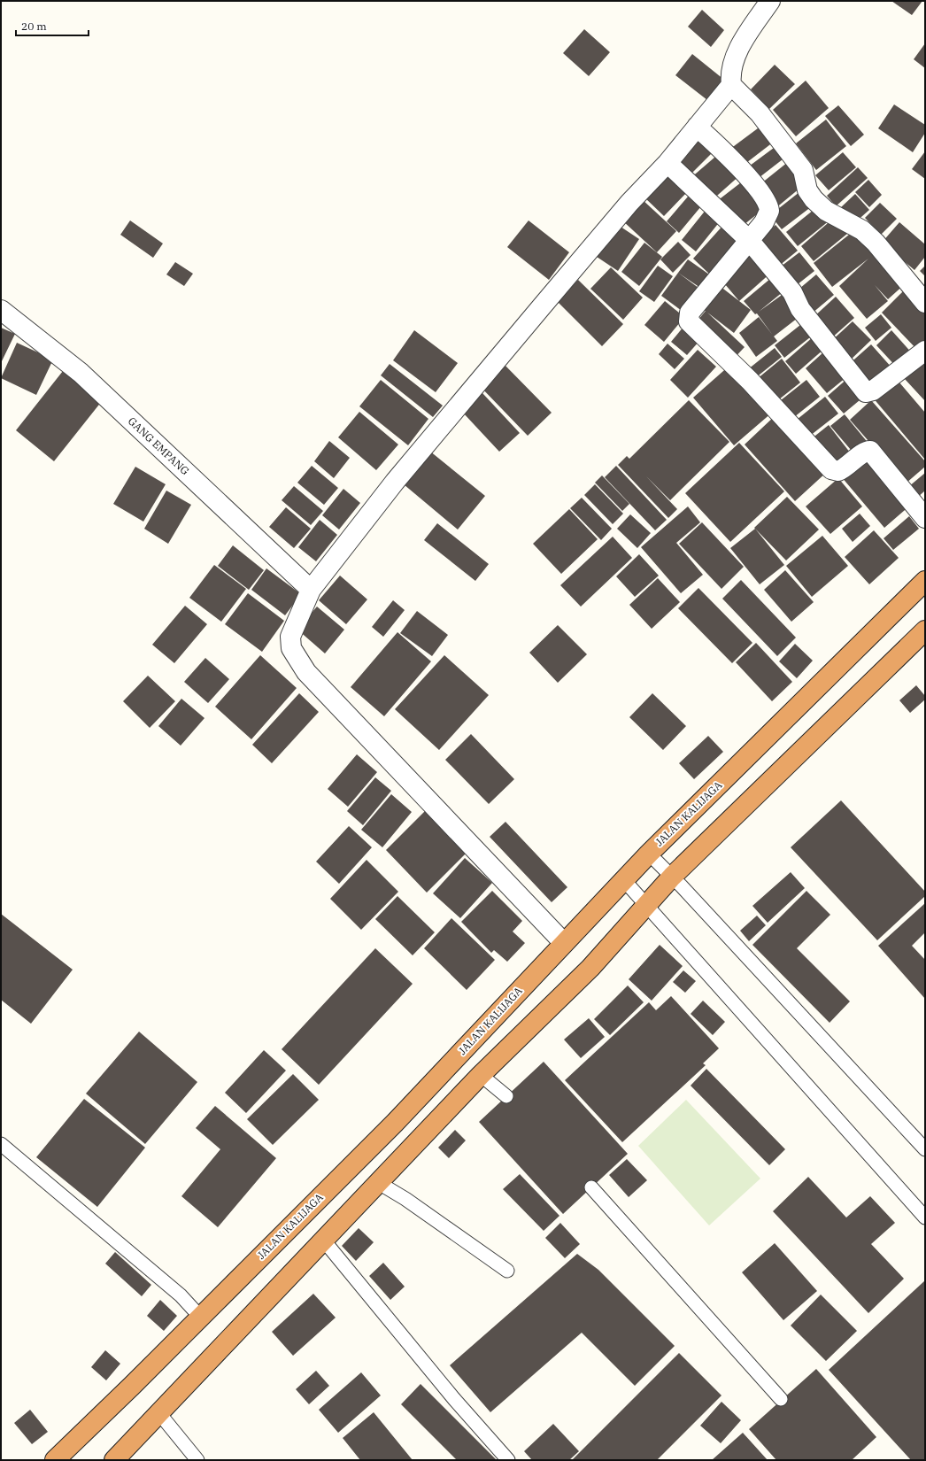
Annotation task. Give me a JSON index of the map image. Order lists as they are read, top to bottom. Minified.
{"streets":{"highway":["JALAN KALIJAGA"],"street":["GANG EMPANG"]},"scale_bar":"20 m"}
